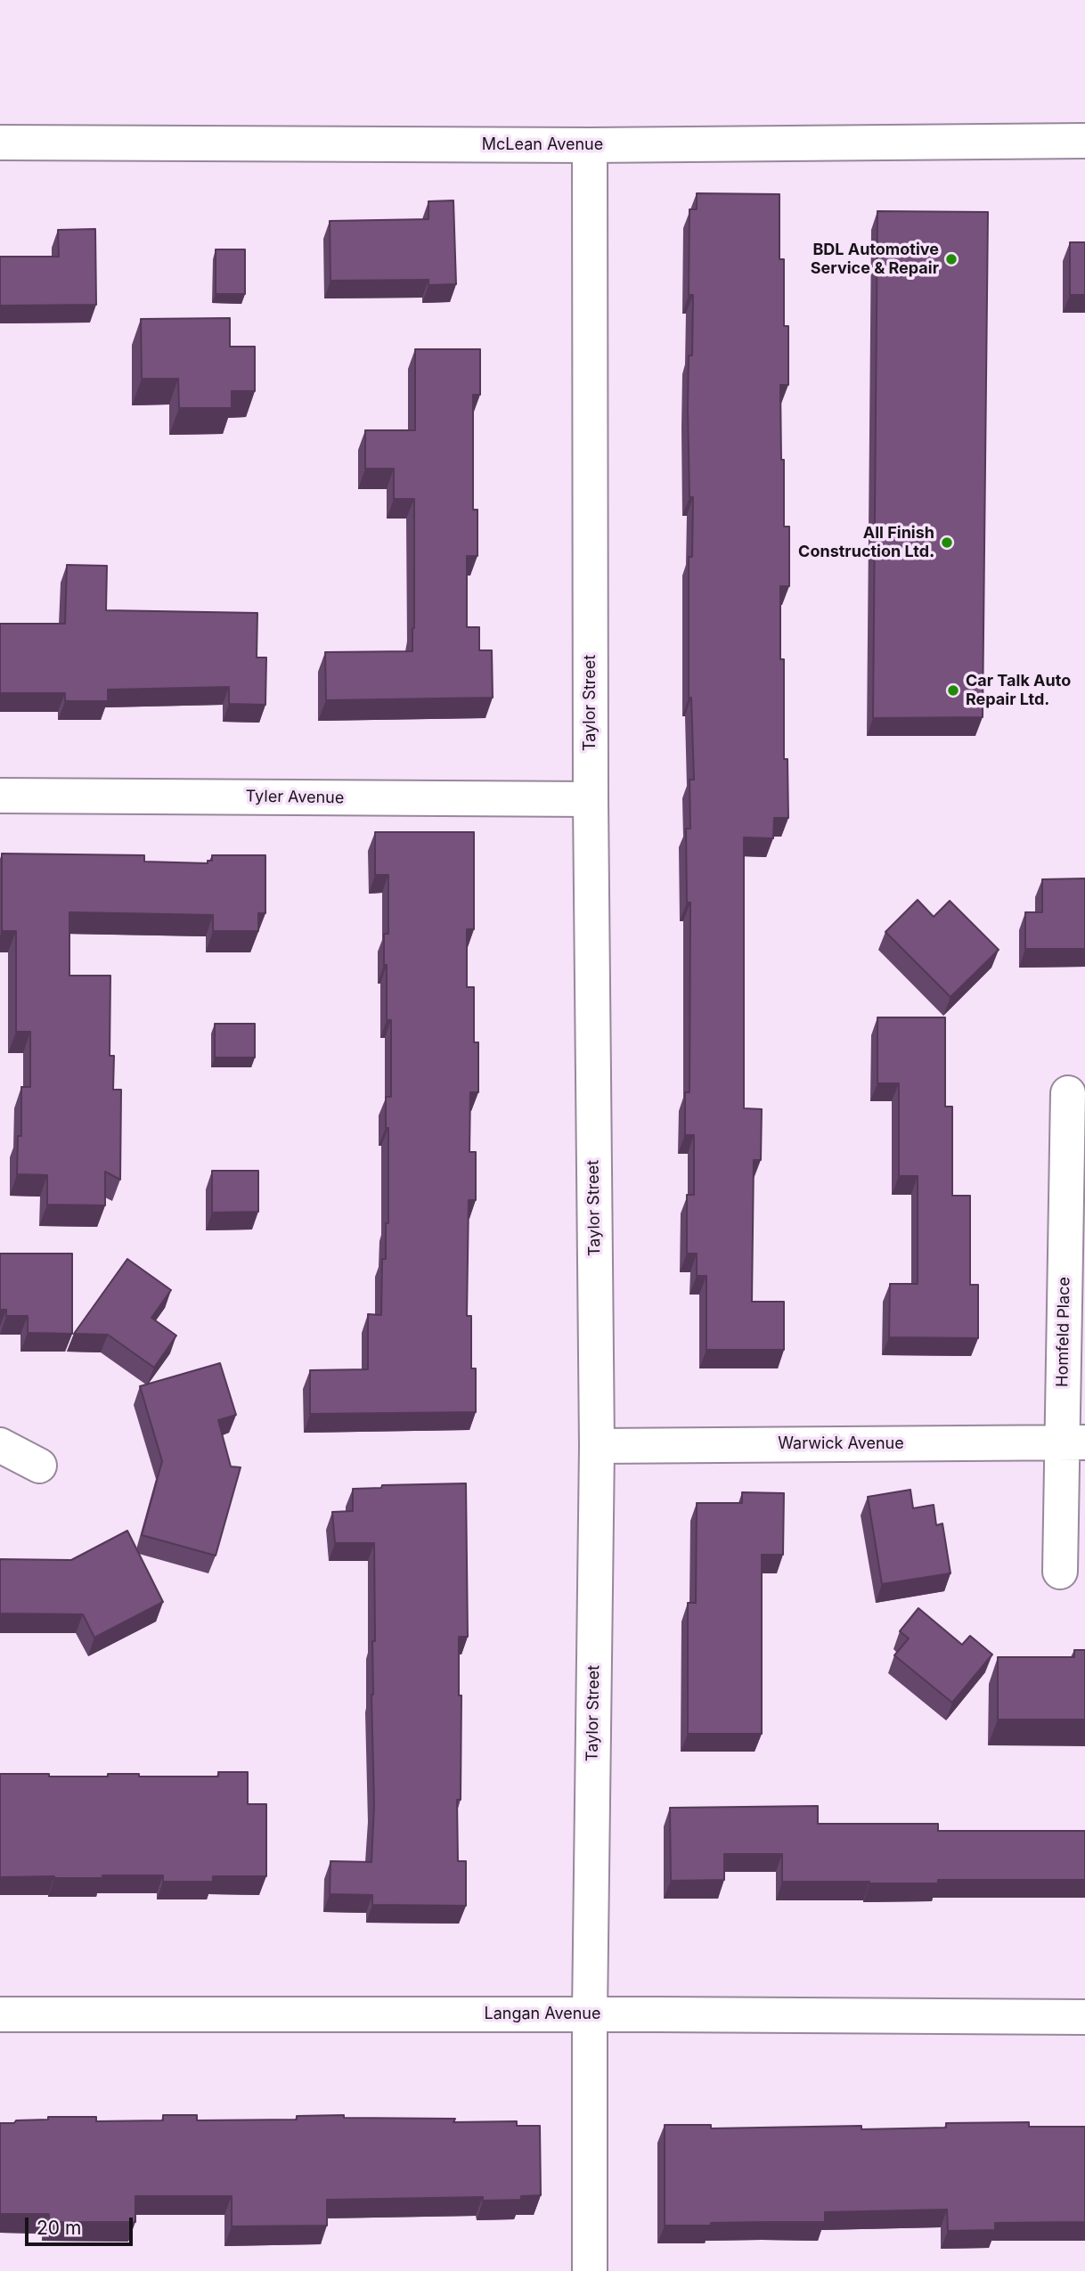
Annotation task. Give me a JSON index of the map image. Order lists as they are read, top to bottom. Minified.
{"streets":{"street":["McLean Avenue","Taylor Street","Tyler Avenue","Homfeld Place","Warwick Avenue","Langan Avenue"]},"crossings":[["McLean Avenue","Taylor Street"],["Taylor Street","Tyler Avenue"],["Taylor Street","Warwick Avenue"],["Taylor Street","Langan Avenue"],["Homfeld Place","Warwick Avenue"]],"places":["BDL Automotive Service & Repair","All Finish Construction Ltd.","Car Talk Auto Repair Ltd."],"scale_bar":"20 m"}
